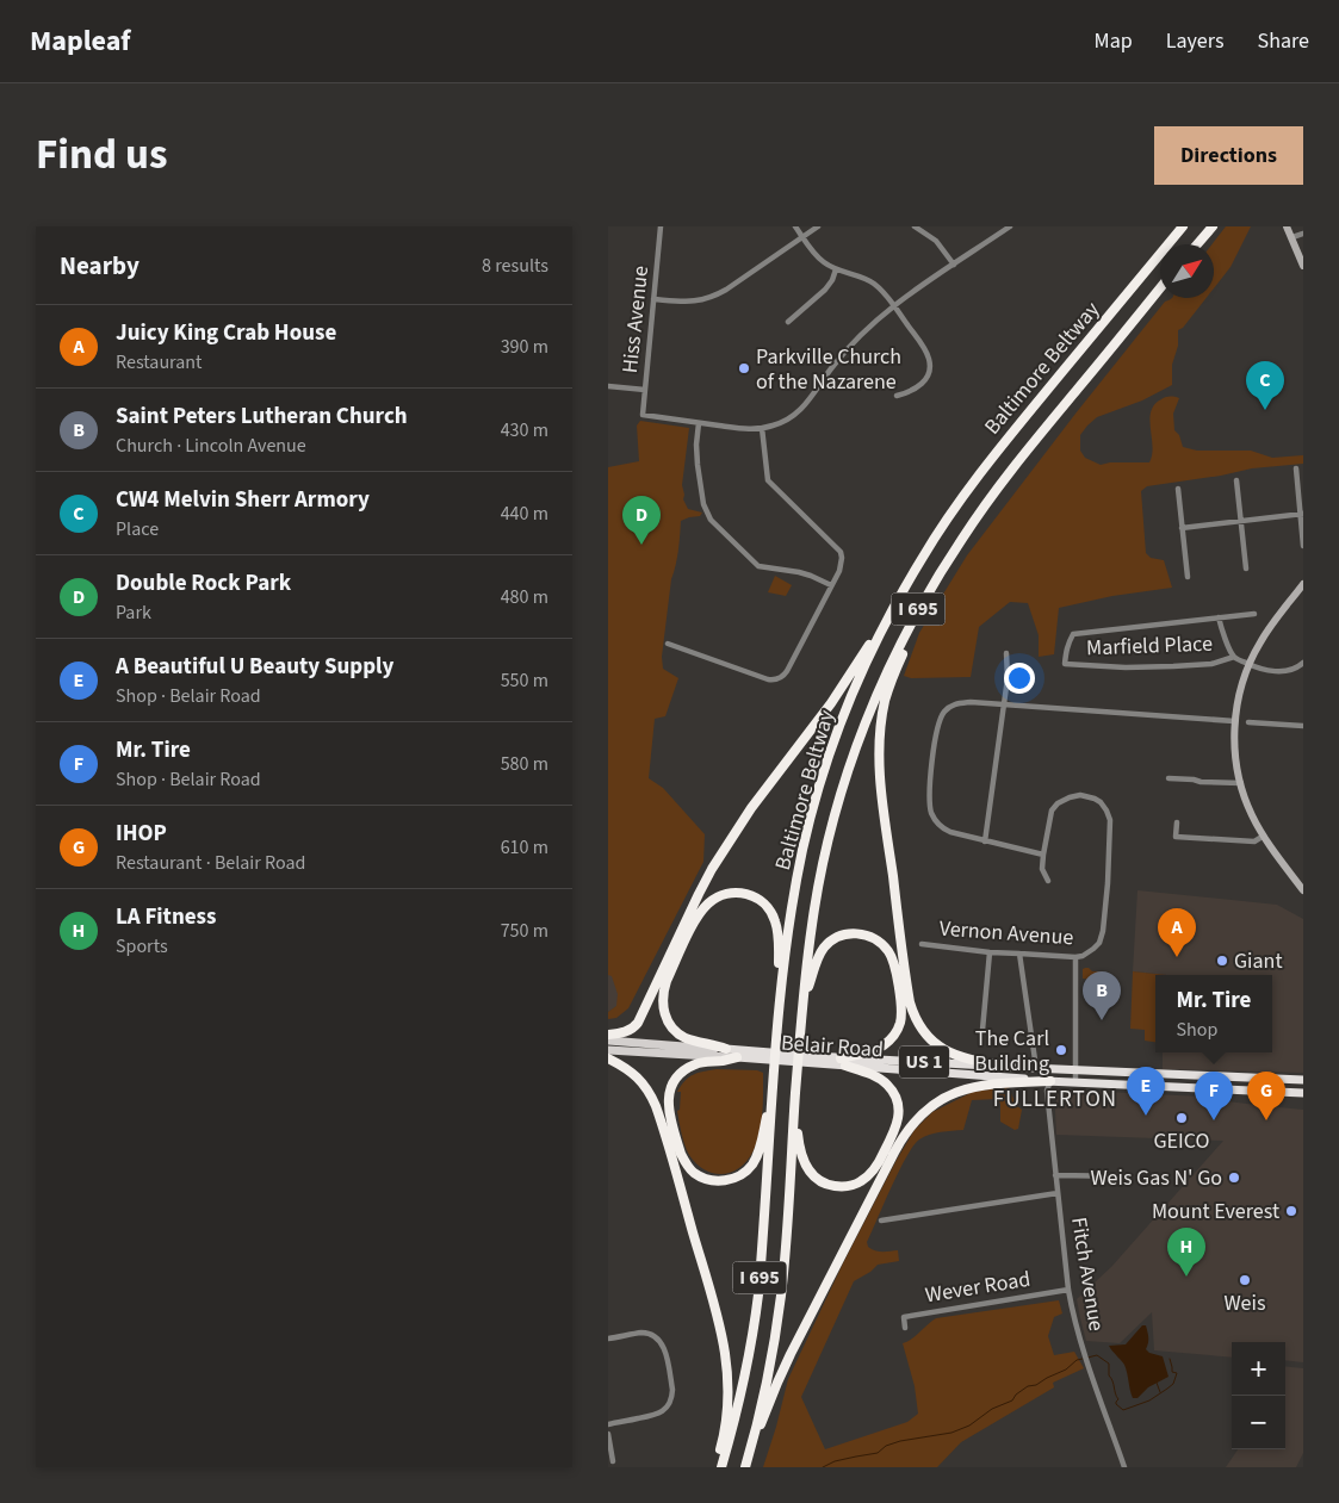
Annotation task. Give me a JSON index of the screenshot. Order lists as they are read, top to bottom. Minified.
{"streets":{"highway":["Baltimore Beltway","I 695","Belair Road","US 1"],"street":["Hiss Avenue","Marfield Place","Vernon Avenue","Fitch Avenue","Wever Road"]},"crossings":[["Belair Road","Fitch Avenue"],["Fitch Avenue","Wever Road"]],"districts":["FULLERTON"],"places":["Parkville Church of the Nazarene","Giant","The Carl Building","GEICO","Weis Gas N' Go","Mount Everest","Weis"],"north":"top right","page":{"header":"Mapleaf","nav":["Map","Layers","Share"],"title":"Find us","buttons":"Directions","heading":["Nearby","8 results"],"list":[{"mark":"A","name":"Juicy King Crab House","note":"Restaurant","value":"390 m"},{"mark":"B","name":"Saint Peters Lutheran Church","note":"Church · Lincoln Avenue","value":"430 m"},{"mark":"C","name":"CW4 Melvin Sherr Armory","note":"Place","value":"440 m"},{"mark":"D","name":"Double Rock Park","note":"Park","value":"480 m"},{"mark":"E","name":"A Beautiful U Beauty Supply","note":"Shop · Belair Road","value":"550 m"},{"mark":"F","name":"Mr. Tire","note":"Shop · Belair Road","value":"580 m"},{"mark":"G","name":"IHOP","note":"Restaurant · Belair Road","value":"610 m"},{"mark":"H","name":"LA Fitness","note":"Sports","value":"750 m"}],"pins":["C","D","A","B","E","F","G","H"],"popup":["Mr. Tire","Shop"],"map_buttons":["+","−"]}}
